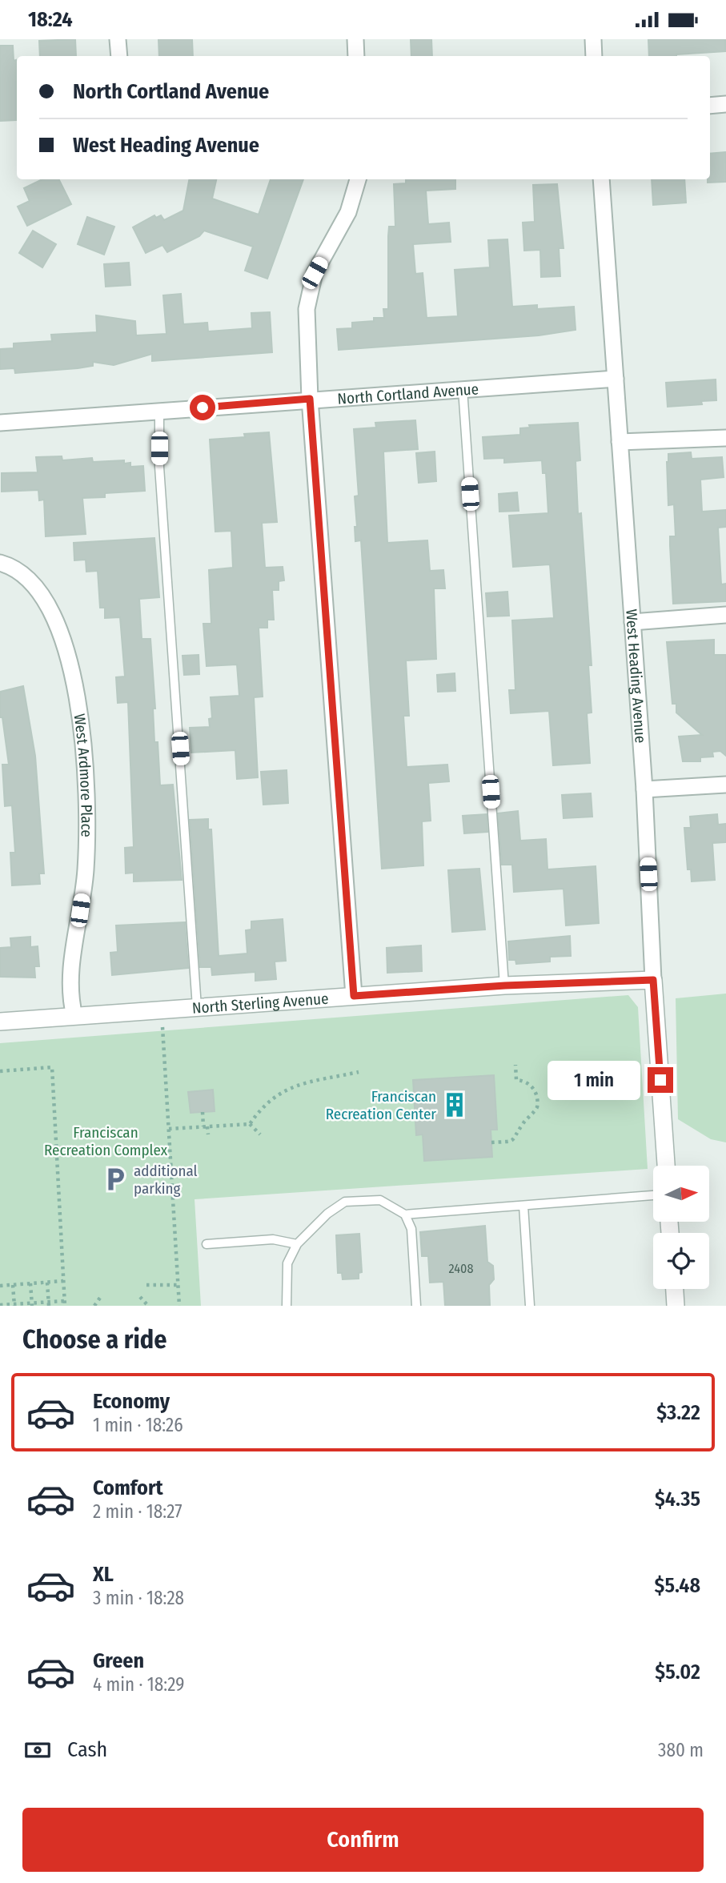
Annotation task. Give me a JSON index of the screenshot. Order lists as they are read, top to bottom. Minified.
{"streets":{"street":["North Cortland Avenue","West Heading Avenue","West Ardmore Place","North Sterling Avenue"]},"crossings":[["North Cortland Avenue","West Heading Avenue"],["West Heading Avenue","North Sterling Avenue"],["West Ardmore Place","North Sterling Avenue"]],"parks":["Franciscan Recreation Complex"],"places":{"building":["Franciscan Recreation Center"],"parking":["additional parking"]},"house_numbers":["2408"],"north":"right","page":{"status":"18:24","banner":["North Cortland Avenue","West Heading Avenue"],"bubble":"1 min","heading":"Choose a ride","list":[{"name":"Economy","note":"1 min · 18:26","value":"$3.22"},{"name":"Comfort","note":"2 min · 18:27","value":"$4.35"},{"name":"XL","note":"3 min · 18:28","value":"$5.48"},{"name":"Green","note":"4 min · 18:29","value":"$5.02"}],"pay":["Cash","380 m"],"buttons":"Confirm"}}
